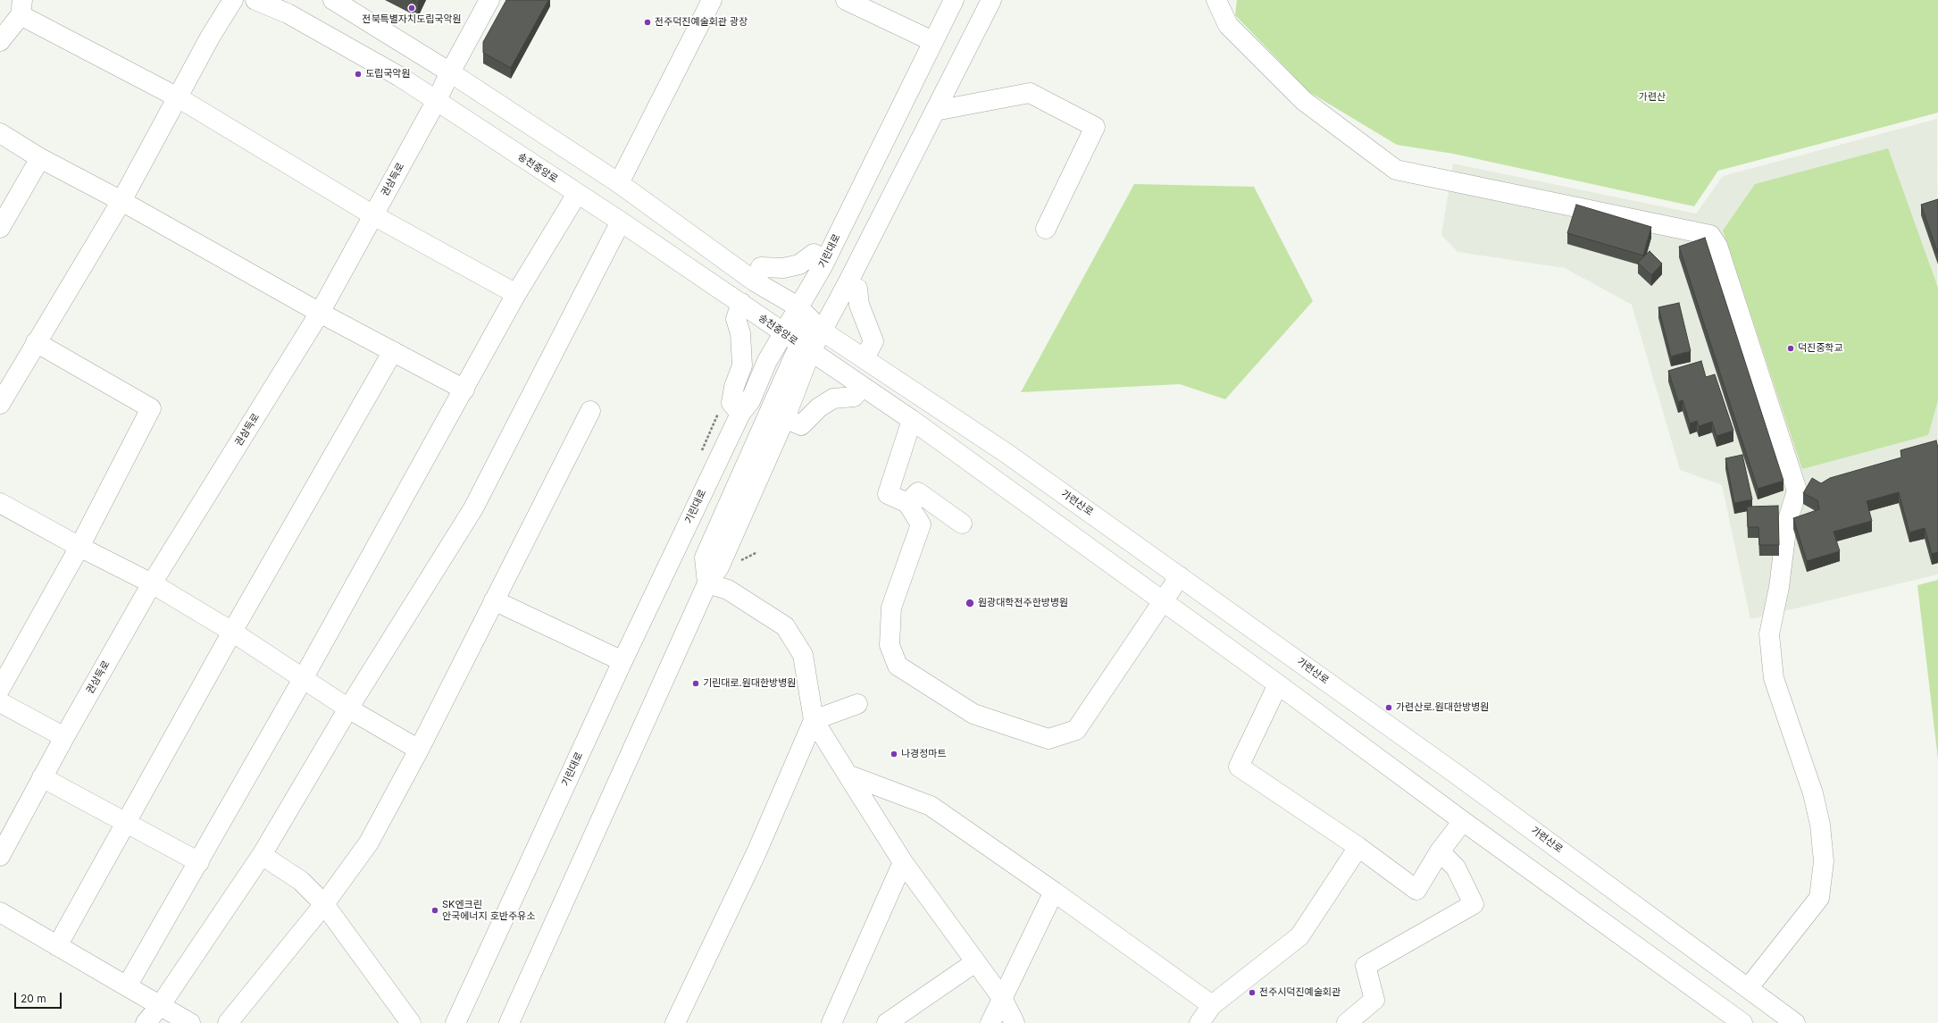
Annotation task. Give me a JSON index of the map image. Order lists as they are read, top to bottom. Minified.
{"streets":{"street":["송천중앙로","권삼득로","기린대로","가련산로"]},"crossings":[["송천중앙로","권삼득로"],["송천중앙로","기린대로"],["송천중앙로","가련산로"],["기린대로","가련산로"]],"parks":["가련산"],"places":["전북특별자치도립국악원","전주덕진예술회관 광장","도립국악원","덕진중학교","원광대학전주한방병원","기린대로.원대한방병원","가련산로.원대한방병원","나경정마트","SK엔크린 안국에너지 호반주유소","전주시덕진예술회관"],"scale_bar":"20 m"}
